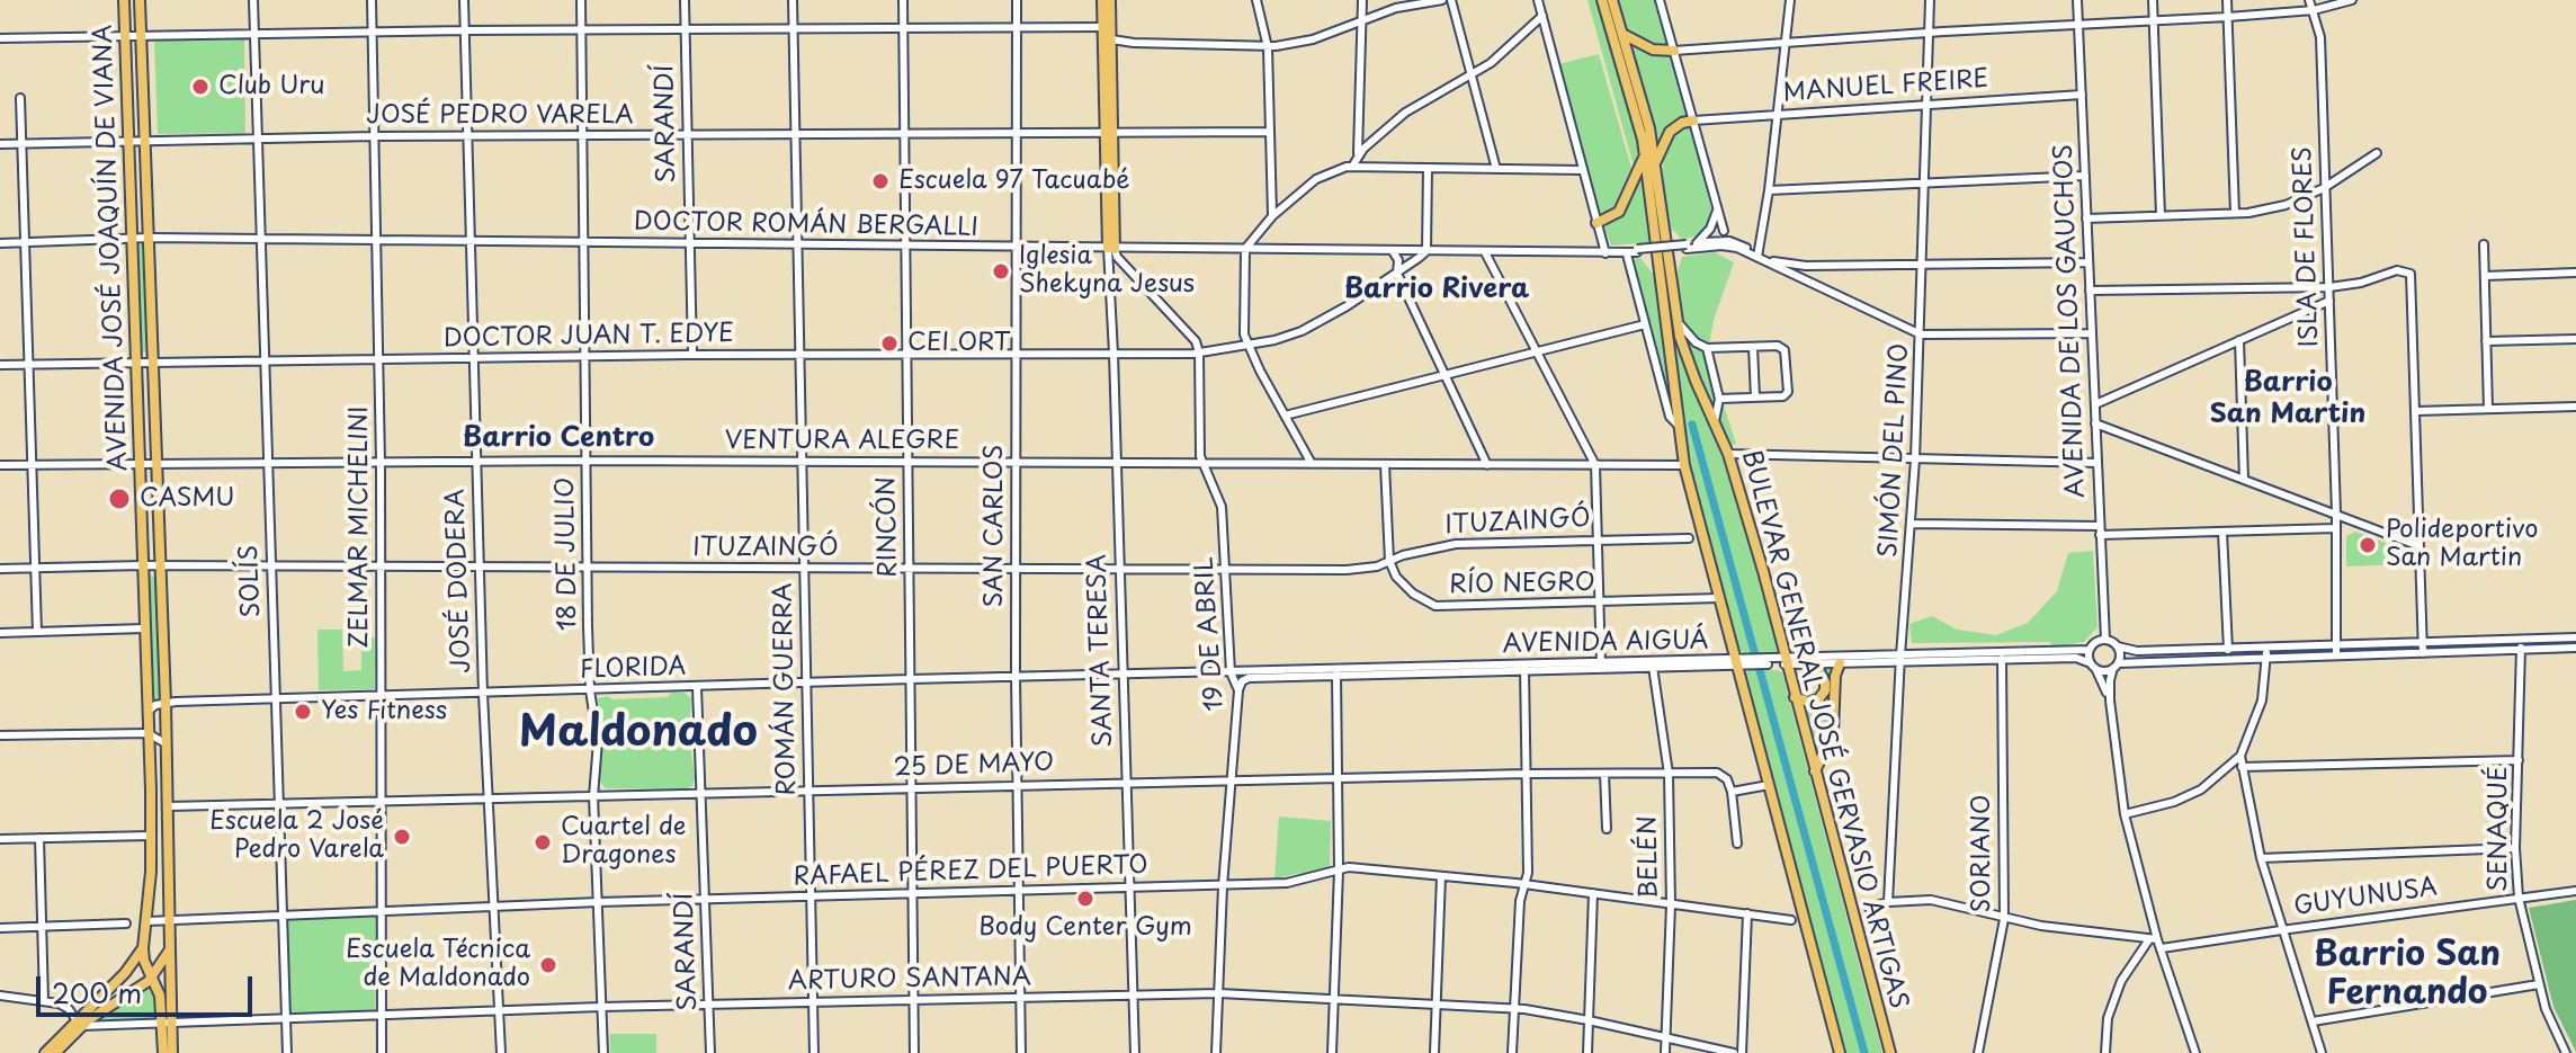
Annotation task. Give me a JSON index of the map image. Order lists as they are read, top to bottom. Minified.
{"streets":{"main road":["AVENIDA JOSÉ JOAQUÍN DE VIANA","BULEVAR GENERAL JOSÉ GERVASIO ARTIGAS"],"street":["MANUEL FREIRE","JOSÉ PEDRO VARELA","SARANDÍ","DOCTOR ROMÁN BERGALLI","ISLA DE FLORES","AVENIDA DE LOS GAUCHOS","DOCTOR JUAN T. EDYE","VENTURA ALEGRE","SIMÓN DEL PINO","ITUZAINGÓ","SAN CARLOS","ZELMAR MICHELINI","RINCÓN","18 DE JULIO","SOLÍS","JOSÉ DODERA","RÍO NEGRO","19 DE ABRIL","AVENIDA AIGUÁ","SANTA TERESA","FLORIDA","ROMÁN GUERRA","25 DE MAYO","SENAQUÉ","SORIANO","BELÉN","RAFAEL PÉREZ DEL PUERTO","GUYUNUSA","ARTURO SANTANA"]},"crossings":[["MANUEL FREIRE","AVENIDA DE LOS GAUCHOS"],["MANUEL FREIRE","SIMÓN DEL PINO"],["JOSÉ PEDRO VARELA","SARANDÍ"],["JOSÉ PEDRO VARELA","AVENIDA JOSÉ JOAQUÍN DE VIANA"],["JOSÉ PEDRO VARELA","SAN CARLOS"],["JOSÉ PEDRO VARELA","ZELMAR MICHELINI"],["JOSÉ PEDRO VARELA","RINCÓN"],["JOSÉ PEDRO VARELA","18 DE JULIO"],["JOSÉ PEDRO VARELA","SOLÍS"],["JOSÉ PEDRO VARELA","JOSÉ DODERA"],["JOSÉ PEDRO VARELA","ROMÁN GUERRA"],["SARANDÍ","DOCTOR ROMÁN BERGALLI"],["SARANDÍ","DOCTOR JUAN T. EDYE"],["SARANDÍ","FLORIDA"],["SARANDÍ","25 DE MAYO"],["SARANDÍ","RAFAEL PÉREZ DEL PUERTO"],["SARANDÍ","ARTURO SANTANA"],["DOCTOR ROMÁN BERGALLI","AVENIDA JOSÉ JOAQUÍN DE VIANA"],["DOCTOR ROMÁN BERGALLI","DOCTOR JUAN T. EDYE"],["DOCTOR ROMÁN BERGALLI","SAN CARLOS"],["DOCTOR ROMÁN BERGALLI","ZELMAR MICHELINI"],["DOCTOR ROMÁN BERGALLI","RINCÓN"],["DOCTOR ROMÁN BERGALLI","18 DE JULIO"],["DOCTOR ROMÁN BERGALLI","SOLÍS"],["DOCTOR ROMÁN BERGALLI","JOSÉ DODERA"],["DOCTOR ROMÁN BERGALLI","19 DE ABRIL"],["DOCTOR ROMÁN BERGALLI","SANTA TERESA"],["DOCTOR ROMÁN BERGALLI","ROMÁN GUERRA"],["AVENIDA JOSÉ JOAQUÍN DE VIANA","DOCTOR JUAN T. EDYE"],["AVENIDA JOSÉ JOAQUÍN DE VIANA","VENTURA ALEGRE"],["AVENIDA JOSÉ JOAQUÍN DE VIANA","ITUZAINGÓ"],["AVENIDA JOSÉ JOAQUÍN DE VIANA","FLORIDA"],["AVENIDA JOSÉ JOAQUÍN DE VIANA","25 DE MAYO"],["AVENIDA JOSÉ JOAQUÍN DE VIANA","RAFAEL PÉREZ DEL PUERTO"],["AVENIDA JOSÉ JOAQUÍN DE VIANA","ARTURO SANTANA"],["AVENIDA DE LOS GAUCHOS","AVENIDA AIGUÁ"],["DOCTOR JUAN T. EDYE","SAN CARLOS"],["DOCTOR JUAN T. EDYE","ZELMAR MICHELINI"],["DOCTOR JUAN T. EDYE","RINCÓN"],["DOCTOR JUAN T. EDYE","18 DE JULIO"],["DOCTOR JUAN T. EDYE","SOLÍS"],["DOCTOR JUAN T. EDYE","JOSÉ DODERA"],["DOCTOR JUAN T. EDYE","19 DE ABRIL"],["DOCTOR JUAN T. EDYE","SANTA TERESA"],["DOCTOR JUAN T. EDYE","ROMÁN GUERRA"],["VENTURA ALEGRE","SAN CARLOS"],["VENTURA ALEGRE","ZELMAR MICHELINI"],["VENTURA ALEGRE","RINCÓN"],["VENTURA ALEGRE","18 DE JULIO"],["VENTURA ALEGRE","SOLÍS"],["VENTURA ALEGRE","JOSÉ DODERA"],["VENTURA ALEGRE","19 DE ABRIL"],["VENTURA ALEGRE","SANTA TERESA"],["VENTURA ALEGRE","ROMÁN GUERRA"],["SIMÓN DEL PINO","AVENIDA AIGUÁ"],["ITUZAINGÓ","SAN CARLOS"],["ITUZAINGÓ","ZELMAR MICHELINI"],["ITUZAINGÓ","RINCÓN"],["ITUZAINGÓ","18 DE JULIO"],["ITUZAINGÓ","SOLÍS"],["ITUZAINGÓ","JOSÉ DODERA"],["ITUZAINGÓ","RÍO NEGRO"],["ITUZAINGÓ","19 DE ABRIL"],["ITUZAINGÓ","SANTA TERESA"],["ITUZAINGÓ","ROMÁN GUERRA"],["SAN CARLOS","FLORIDA"],["SAN CARLOS","25 DE MAYO"],["SAN CARLOS","RAFAEL PÉREZ DEL PUERTO"],["SAN CARLOS","ARTURO SANTANA"],["ZELMAR MICHELINI","FLORIDA"],["ZELMAR MICHELINI","25 DE MAYO"],["ZELMAR MICHELINI","RAFAEL PÉREZ DEL PUERTO"],["ZELMAR MICHELINI","ARTURO SANTANA"],["RINCÓN","FLORIDA"],["RINCÓN","25 DE MAYO"],["RINCÓN","RAFAEL PÉREZ DEL PUERTO"],["RINCÓN","ARTURO SANTANA"],["18 DE JULIO","FLORIDA"],["18 DE JULIO","25 DE MAYO"],["18 DE JULIO","RAFAEL PÉREZ DEL PUERTO"],["18 DE JULIO","ARTURO SANTANA"],["SOLÍS","FLORIDA"],["SOLÍS","25 DE MAYO"],["SOLÍS","RAFAEL PÉREZ DEL PUERTO"],["SOLÍS","ARTURO SANTANA"],["JOSÉ DODERA","FLORIDA"],["JOSÉ DODERA","25 DE MAYO"],["JOSÉ DODERA","RAFAEL PÉREZ DEL PUERTO"],["JOSÉ DODERA","ARTURO SANTANA"],["19 DE ABRIL","AVENIDA AIGUÁ"],["19 DE ABRIL","SANTA TERESA"],["19 DE ABRIL","25 DE MAYO"],["19 DE ABRIL","RAFAEL PÉREZ DEL PUERTO"],["19 DE ABRIL","ARTURO SANTANA"],["AVENIDA AIGUÁ","SANTA TERESA"],["AVENIDA AIGUÁ","FLORIDA"],["AVENIDA AIGUÁ","BULEVAR GENERAL JOSÉ GERVASIO ARTIGAS"],["AVENIDA AIGUÁ","SORIANO"],["AVENIDA AIGUÁ","BELÉN"],["SANTA TERESA","FLORIDA"],["SANTA TERESA","25 DE MAYO"],["SANTA TERESA","RAFAEL PÉREZ DEL PUERTO"],["SANTA TERESA","ARTURO SANTANA"],["FLORIDA","ROMÁN GUERRA"],["ROMÁN GUERRA","25 DE MAYO"],["ROMÁN GUERRA","RAFAEL PÉREZ DEL PUERTO"],["ROMÁN GUERRA","ARTURO SANTANA"],["25 DE MAYO","BELÉN"],["SENAQUÉ","GUYUNUSA"],["BELÉN","RAFAEL PÉREZ DEL PUERTO"],["BELÉN","ARTURO SANTANA"]],"districts":["Barrio Rivera","Barrio San Martin","Barrio Centro","Maldonado","Barrio San Fernando"],"places":["Club Uru","Escuela 97 Tacuabé","Iglesia Shekyna Jesus","CEI ORT","CASMU","Polideportivo San Martin","Yes Fitness","Escuela 2 José Pedro Varela","Cuartel de Dragones","Body Center Gym","Escuela Técnica de Maldonado"],"scale_bar":"200 m"}
